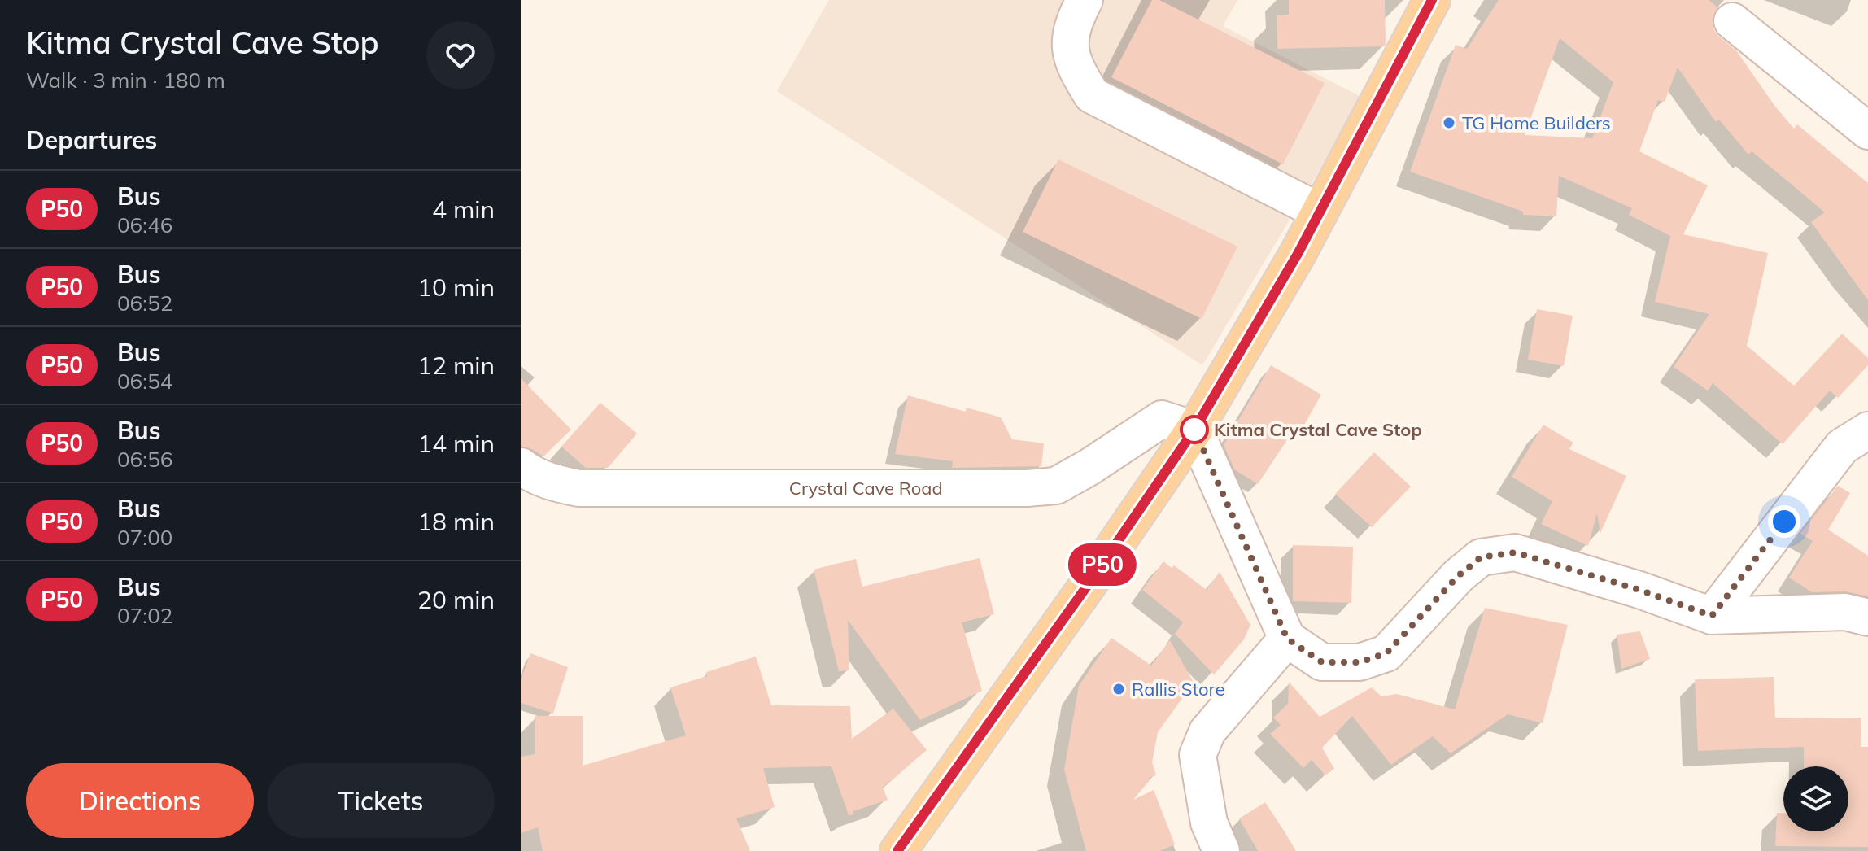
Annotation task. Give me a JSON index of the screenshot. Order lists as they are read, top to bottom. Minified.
{"streets":{"street":["Crystal Cave Road"]},"places":["TG Home Builders","Kitma Crystal Cave Stop","Rallis Store"],"lines":["bus line P50"],"page":{"heading":[["Kitma Crystal Cave Stop","Walk · 3 min · 180 m"],"Departures"],"on_map":"P50","list":[{"mark":"P50","name":"Bus","note":"06:46","value":"4 min"},{"mark":"P50","name":"Bus","note":"06:52","value":"10 min"},{"mark":"P50","name":"Bus","note":"06:54","value":"12 min"},{"mark":"P50","name":"Bus","note":"06:56","value":"14 min"},{"mark":"P50","name":"Bus","note":"07:00","value":"18 min"},{"mark":"P50","name":"Bus","note":"07:02","value":"20 min"}],"buttons":["Directions","Tickets"]}}
